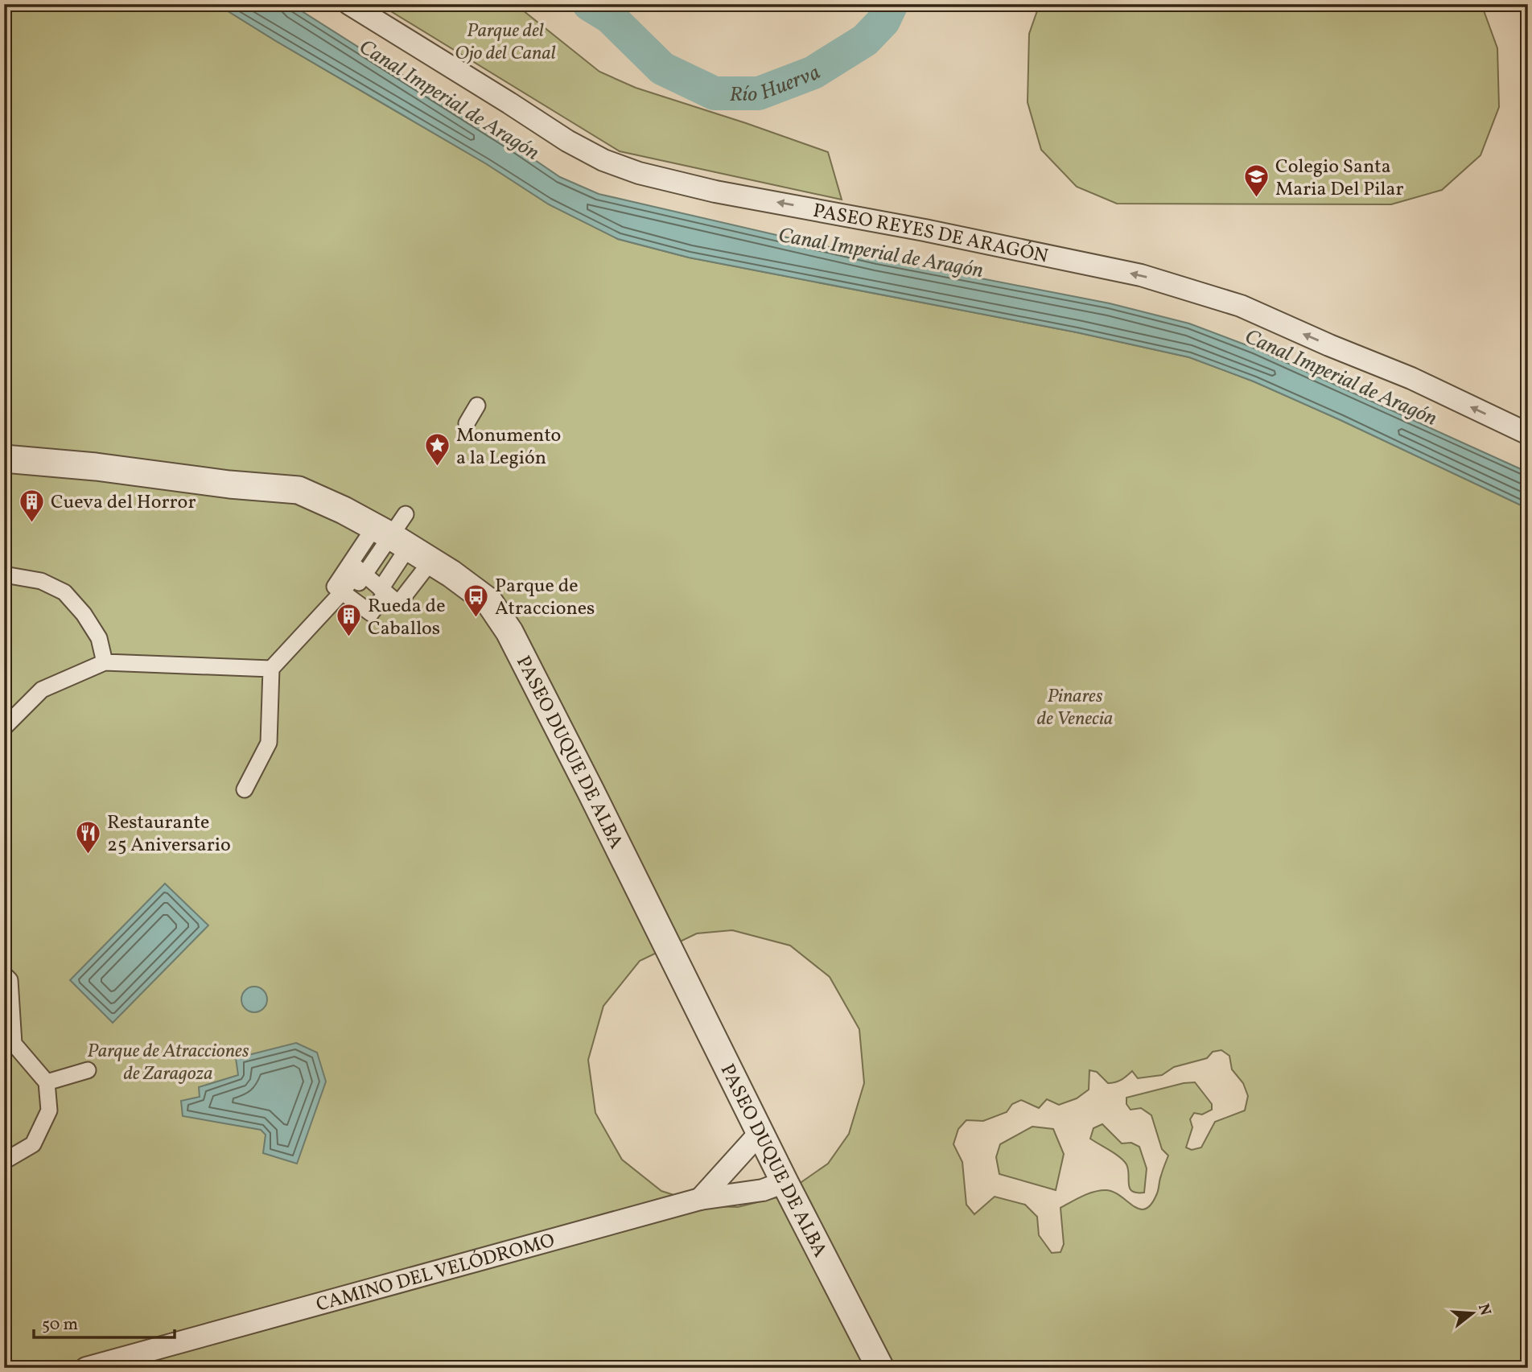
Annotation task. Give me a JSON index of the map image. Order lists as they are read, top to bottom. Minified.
{"streets":{"street":["PASEO REYES DE ARAGÓN","PASEO DUQUE DE ALBA","CAMINO DEL VELÓDROMO"]},"crossings":[["PASEO DUQUE DE ALBA","CAMINO DEL VELÓDROMO"]],"one_way":["PASEO REYES DE ARAGÓN"],"water":["Río Huerva","Canal Imperial de Aragón"],"parks":["Parque del Ojo del Canal","Pinares de Venecia","Parque de Atracciones de Zaragoza"],"places":{"school or university":["Colegio Santa Maria Del Pilar"],"place":["Monumento a la Legión"],"building":["Cueva del Horror","Rueda de Caballos"],"bus stop":["Parque de Atracciones"],"restaurant":["Restaurante 25 Aniversario"]},"scale_bar":"50 m","north":"right"}
